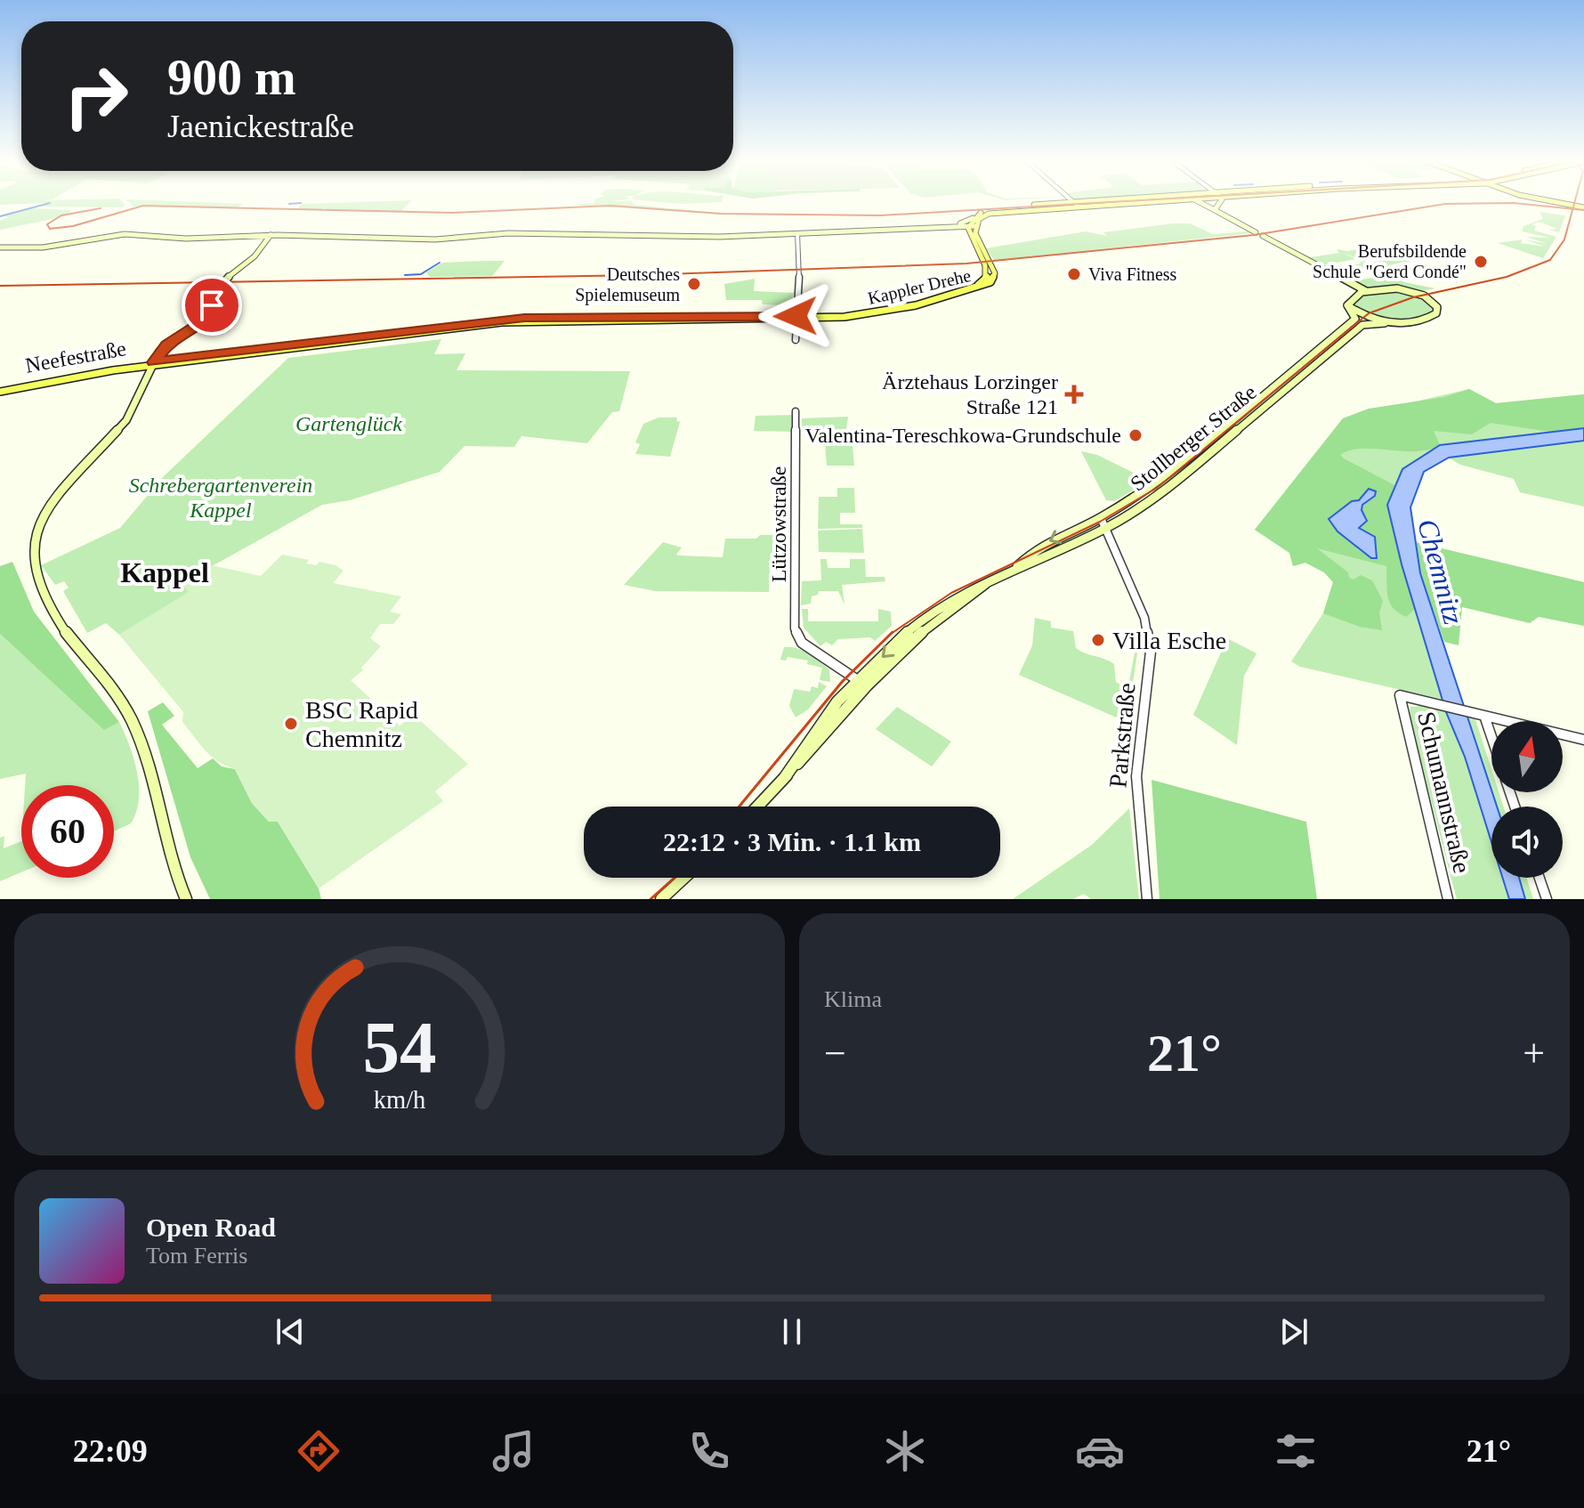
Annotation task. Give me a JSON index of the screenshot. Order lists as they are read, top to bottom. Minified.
{"streets":{"main road":["Kappler Drehe","Neefestraße","Stollberger Straße"],"street":["Lützowstraße","Parkstraße","Schumannstraße"]},"crossings":[["Kappler Drehe","Neefestraße"],["Stollberger Straße","Lützowstraße"],["Stollberger Straße","Parkstraße"]],"districts":["Kappel"],"water":["Chemnitz"],"parks":["Gartenglück","Schrebergartenverein Kappel"],"places":{"other":["Berufsbildende Schule \"Gerd Condé\"","Viva Fitness","Deutsches Spielemuseum","Valentina-Tereschkowa-Grundschule","Villa Esche","BSC Rapid Chemnitz"],"health":["Ärztehaus Lorzinger Straße 121"]},"north":"top","page":{"turn":["900 m","Jaenickestraße"],"limit":"60","trip":"22:12 · 3 Min. · 1.1 km","tile":"Klima","heat":["−","21°","+"],"song":["Open Road","Tom Ferris"],"tabs":["22:09","21°"],"gauge":["54","km/h"]}}
